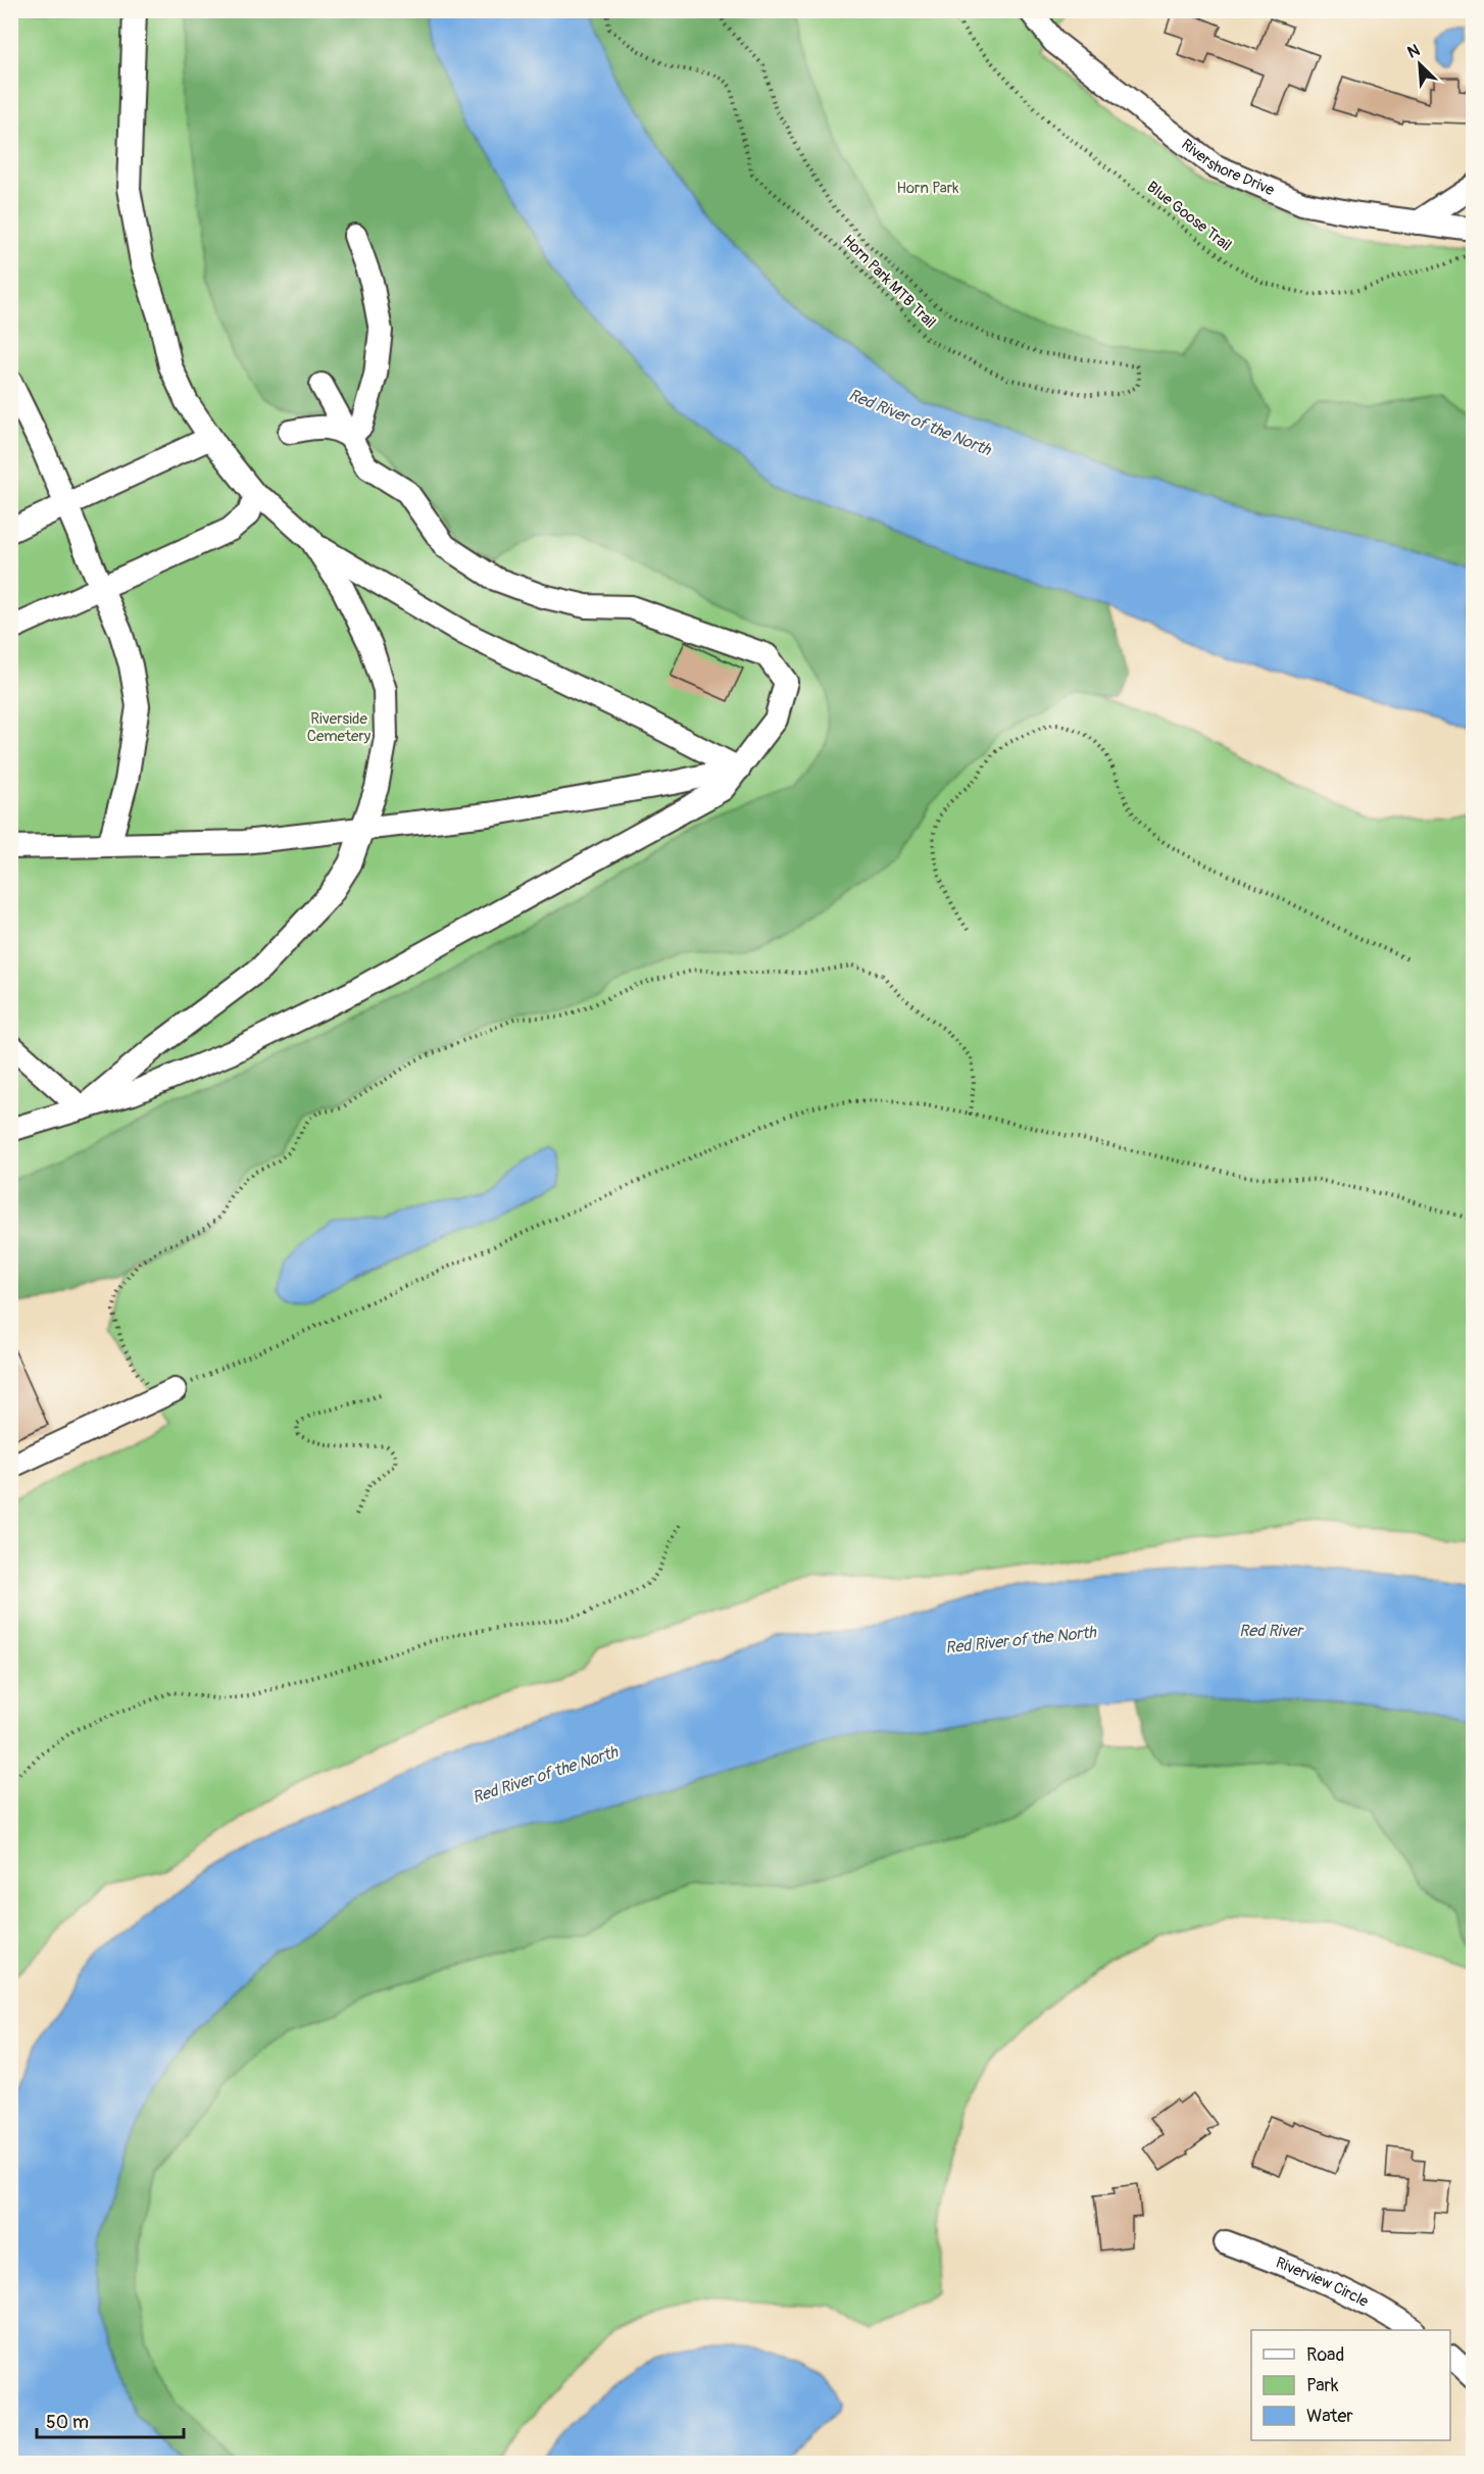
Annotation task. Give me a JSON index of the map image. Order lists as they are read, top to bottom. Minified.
{"streets":{"street":["Rivershore Drive","Riverview Circle"],"path":["Blue Goose Trail","Horn Park MTB Trail"]},"water":["Red River of the North","Red River"],"parks":["Horn Park","Riverside Cemetery"],"legend":["Road","Park","Water"],"scale_bar":"50 m","north":"top left"}
